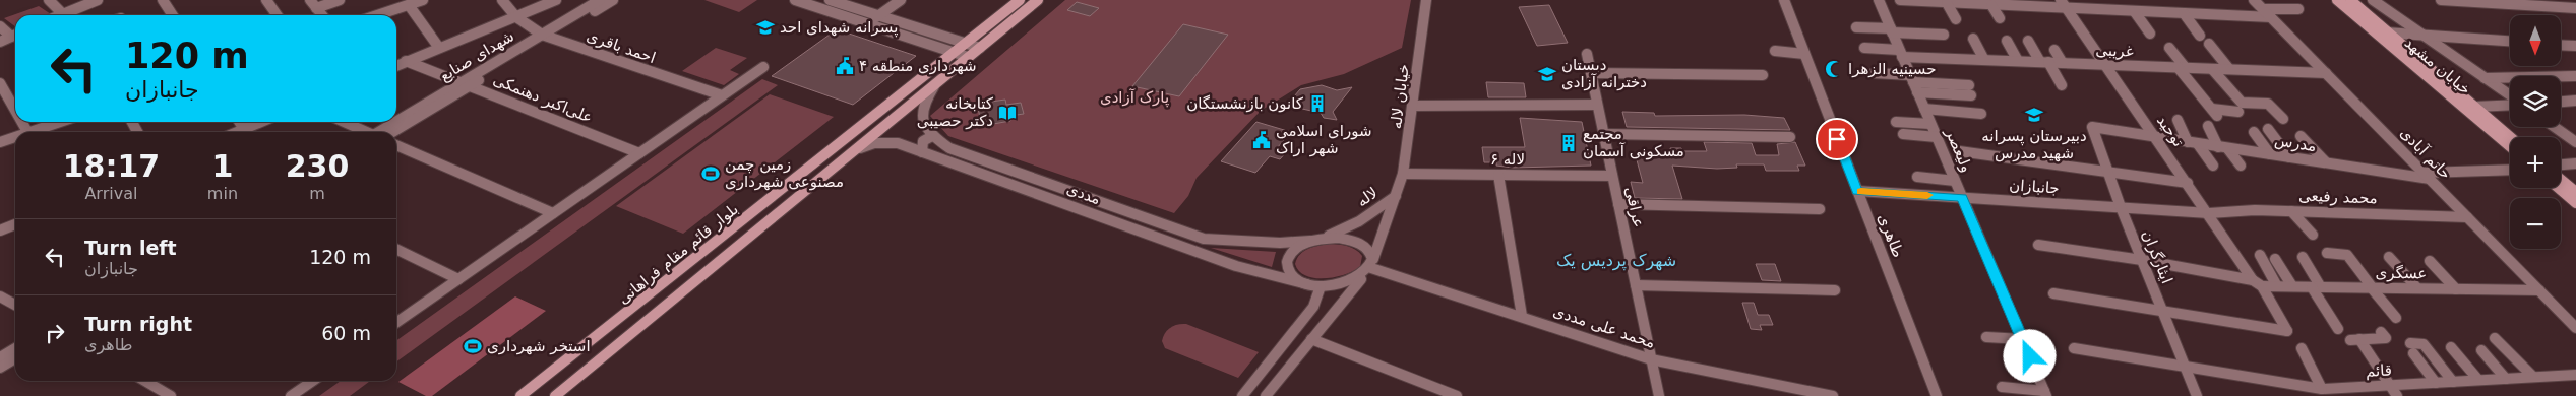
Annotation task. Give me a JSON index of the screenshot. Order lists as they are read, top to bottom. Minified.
{"streets":{"main road":["خیابان مشهد","بلوار قائم مقام فراهانی"],"street":["احمد باقری","غریبی","شهدای صنایع","خیابان لاله","علی‌اکبر دهنمکی","توحید","مدرس","ولیعصر","حاتم آبادی","لاله ۶","جانبازان","مددی","لاله","محمد رفیعی","عراقی","طاهری","ایثارگران","عسگری","محمد علی مددی","قائم"]},"crossings":[["احمد باقری","شهدای صنایع"],["غریبی","توحید"],["غریبی","ولیعصر"],["غریبی","حاتم آبادی"],["شهدای صنایع","علی‌اکبر دهنمکی"],["خیابان لاله","لاله ۶"],["خیابان لاله","لاله"],["توحید","مدرس"],["توحید","جانبازان"],["توحید","محمد رفیعی"],["توحید","ایثارگران"],["توحید","عسگری"],["مدرس","حاتم آبادی"],["مدرس","ایثارگران"],["ولیعصر","جانبازان"],["حاتم آبادی","محمد رفیعی"],["حاتم آبادی","عسگری"],["لاله ۶","عراقی"],["جانبازان","محمد رفیعی"],["جانبازان","طاهری"],["جانبازان","ایثارگران"],["مددی","لاله"],["مددی","بلوار قائم مقام فراهانی"],["مددی","محمد علی مددی"],["لاله","محمد علی مددی"],["عراقی","محمد علی مددی"],["ایثارگران","عسگری"],["ایثارگران","قائم"]],"districts":["شهرک پردیس یک"],"parks":["پارک آزادی"],"places":{"school or university":["پسرانه شهدای احد","دبستان دخترانه آزادی","دبیرستان پسرانه شهید مدرس"],"public building":["شهرداری منطقه ۴","شورای اسلامی شهر اراک"],"mosque":["حسینیه الزهرا"],"building":["کانون بازنشستگان","مجتمع مسکونی آسمان"],"library":["کتابخانه دکتر حصیبی"],"sports":["زمین چمن مصنوعی شهرداری","استخر شهرداری"]},"north":"bottom","page":{"map_buttons":["+","−"],"turn":["120 m","جانبازان"],"eta":["18:17","Arrival","1","min","230","m"],"list":[{"name":"Turn left","note":"جانبازان","value":"120 m"},{"name":"Turn right","note":"طاهری","value":"60 m"}]}}
